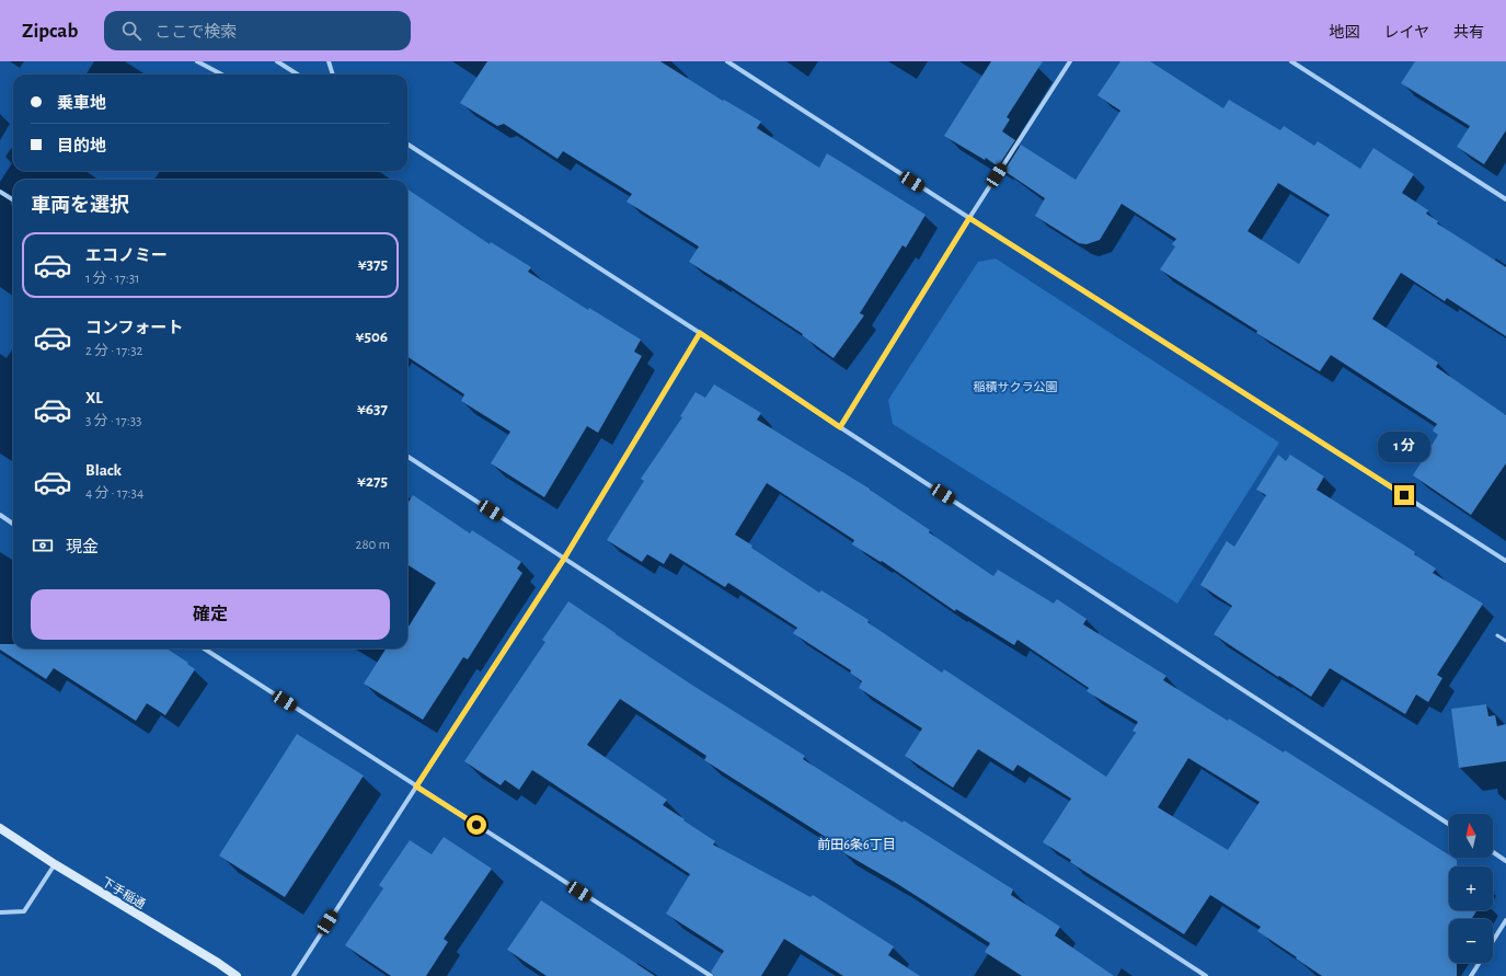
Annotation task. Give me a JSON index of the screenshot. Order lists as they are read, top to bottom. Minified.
{"streets":{"main road":["下手稲通"]},"districts":["前田6条6丁目"],"parks":["稲積サクラ公園"],"north":"top","page":{"header":"Zipcab","search":"ここで検索","nav":["地図","レイヤ","共有"],"banner":["乗車地","目的地"],"heading":"車両を選択","list":[{"name":"エコノミー","note":"1 分 · 17:31","value":"¥375"},{"name":"コンフォート","note":"2 分 · 17:32","value":"¥506"},{"name":"XL","note":"3 分 · 17:33","value":"¥637"},{"name":"Black","note":"4 分 · 17:34","value":"¥275"}],"bubble":"1 分","pay":["現金","280 m"],"buttons":"確定","map_buttons":["+","−"]}}
